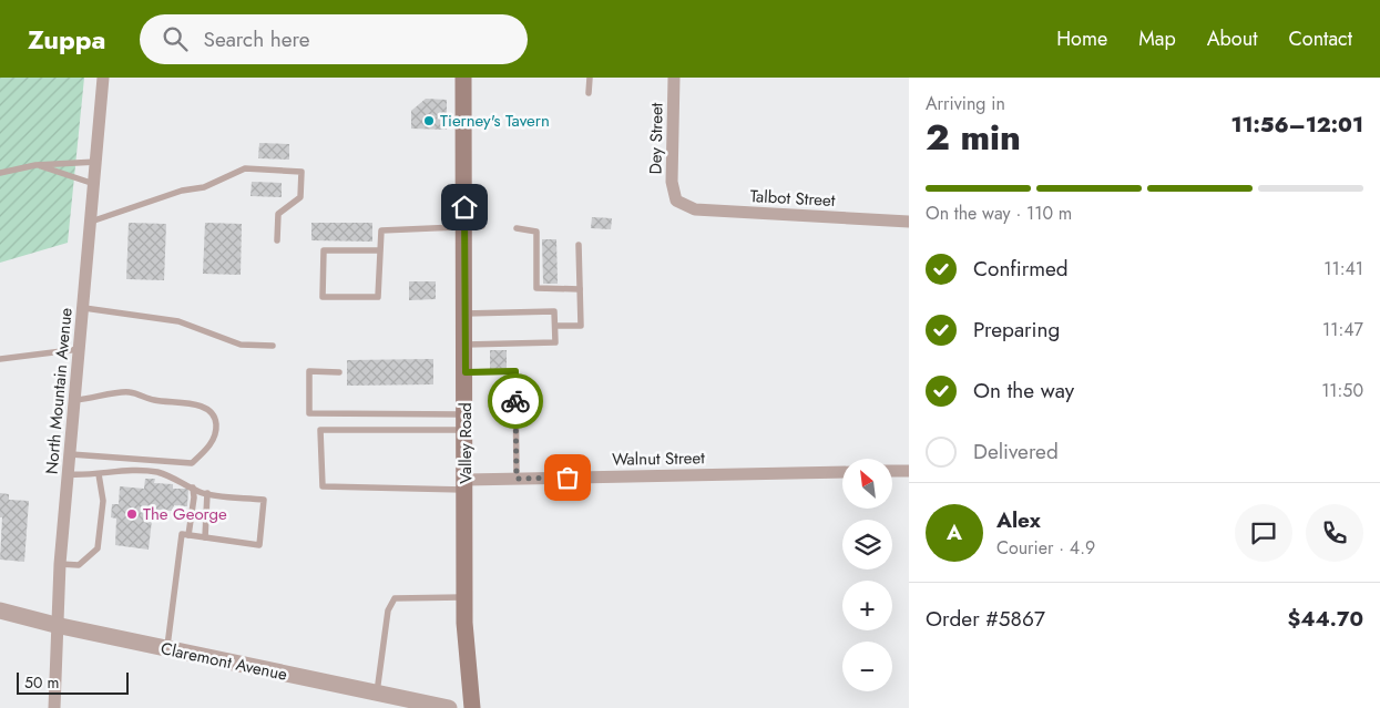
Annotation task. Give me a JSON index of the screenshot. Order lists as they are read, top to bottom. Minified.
{"streets":{"main road":["Valley Road"],"street":["Dey Street","Talbot Street","North Mountain Avenue","Walnut Street","Claremont Avenue"]},"crossings":[["Dey Street","Talbot Street"],["North Mountain Avenue","Claremont Avenue"],["Valley Road","Walnut Street"]],"places":["Tierney's Tavern","The George"],"scale_bar":"50 m","north":"top left","page":{"header":"Zuppa","search":"Search here","nav":["Home","Map","About","Contact"],"heading":["2 min","Arriving in","11:56–12:01"],"panel":["Alex","Courier · 4.9","Order #5867","$44.70"],"bar":"On the way · 110 m","list":[["Confirmed","11:41"],["Preparing","11:47"],["On the way","11:50"],"Delivered"],"map_buttons":["+","−"],"round":"A","scale":"50 m"}}
